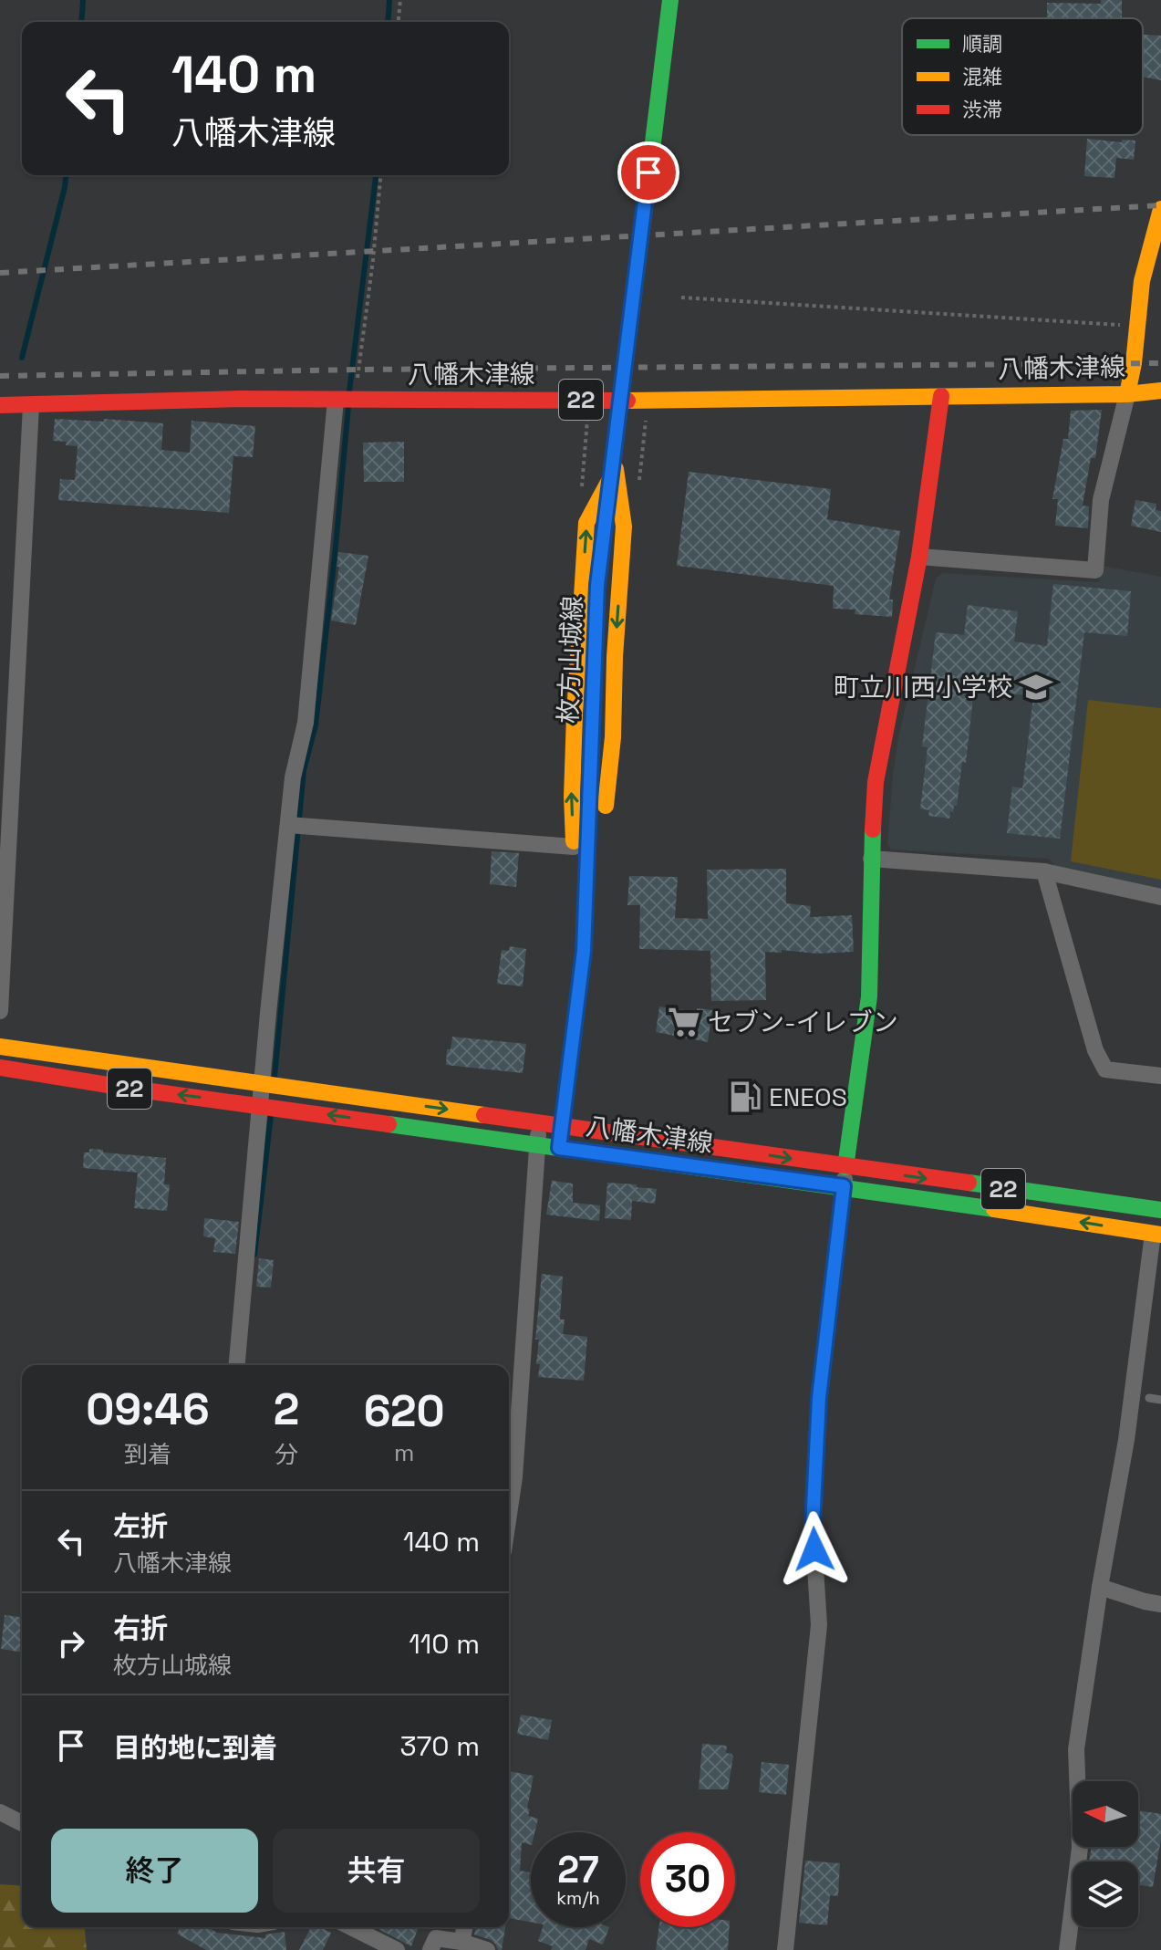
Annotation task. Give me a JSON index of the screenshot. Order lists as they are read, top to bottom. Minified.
{"streets":{"main road":["八幡木津線","22","枚方山城線"]},"crossings":[["八幡木津線","枚方山城線"]],"places":{"school or university":["町立川西小学校"],"supermarket":["セブン-イレブン"],"fuel station":["ENEOS"]},"legend":["順調","混雑","渋滞"],"north":"left","page":{"turn":["140 m","八幡木津線"],"eta":["09:46","到着","2","分","620","m"],"list":[{"name":"左折","note":"八幡木津線","value":"140 m"},{"name":"右折","note":"枚方山城線","value":"110 m"},{"name":"目的地に到着","value":"370 m"}],"buttons":["終了","共有"],"speed":"27 km/h","limit":"30"}}
